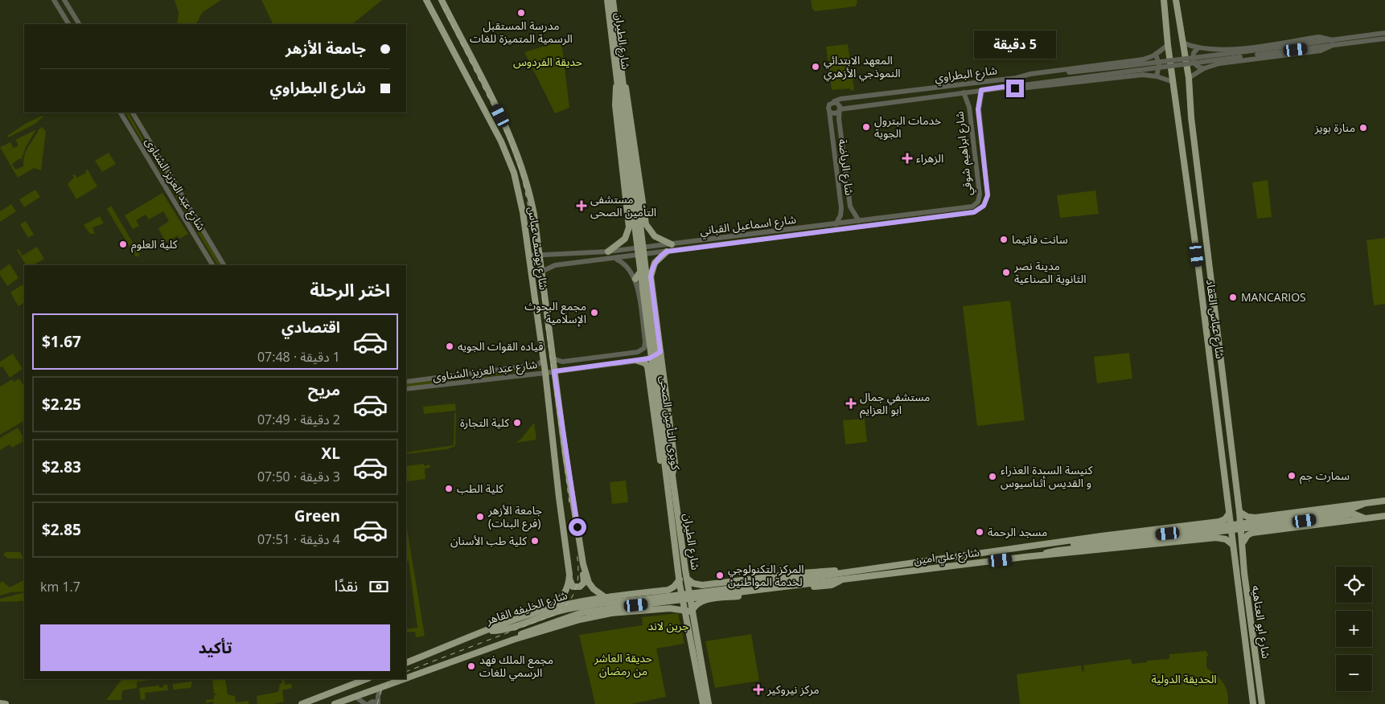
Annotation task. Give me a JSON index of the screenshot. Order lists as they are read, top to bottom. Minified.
{"streets":{"main road":["شارع الطيران","شارع يوسف عباس","شارع عباس العقاد","كوبرى التأمين الصحى","شارع علي امين","شارع الخليفه القاهر","شارع ابو العتاهيه"],"street":["شارع البطراوي","شارع ابراهيم شوقي","شارع الرياضة","شارع عبد العزيز الشناوى","شارع اسماعيل القباني"]},"crossings":[["شارع الطيران","كوبرى التأمين الصحى"],["شارع الطيران","شارع علي امين"],["شارع الطيران","شارع الخليفه القاهر"],["شارع البطراوي","شارع ابراهيم شوقي"],["شارع البطراوي","شارع الرياضة"],["شارع البطراوي","شارع عباس العقاد"],["شارع ابراهيم شوقي","شارع اسماعيل القباني"],["شارع الرياضة","شارع اسماعيل القباني"],["شارع عبد العزيز الشناوى","شارع اسماعيل القباني"],["شارع عبد العزيز الشناوى","شارع يوسف عباس"],["شارع اسماعيل القباني","شارع يوسف عباس"],["شارع يوسف عباس","شارع الخليفه القاهر"],["شارع عباس العقاد","شارع علي امين"],["شارع عباس العقاد","شارع ابو العتاهيه"],["شارع علي امين","شارع ابو العتاهيه"]],"parks":["حديقة الفردوس","جرين لاند","حديقة العاشر من رمضان","الحديقة الدولية"],"places":{"other":["مدرسة المستقبل الرسمية المتميزة للغات","المعهد الابتدائي النموذجي الأزهري","خدمات البترول الجوية","منارة بويز","سانت فاتيما","كلية العلوم","مدينة نصر الثانوية الصناعية","MANCARIOS","مجمع البحوث الإسلامية","قياده القوات الجويه","كلية التجارة","سمارت جم","كنيسة السيدة العذراء و القديس أثناسيوس","كلية الطب","جامعة الأزهر (فرع البنات)","مسجد الرحمة","كلية طب الأسنان","المركز التكنولوجي لخدمة المواطنين","مجمع الملك فهد الرسمي للغات"],"health":["الزهراء","مستشفى التأمين الصحى","مستشفي جمال ابو العزايم","مركز نيروكير"]},"page":{"banner":["جامعة الأزهر","شارع البطراوي"],"bubble":"5 دقيقة","heading":"اختر الرحلة","list":[{"name":"اقتصادي","note":"1 دقيقة · 07:48","value":"$1.67"},{"name":"مريح","note":"2 دقيقة · 07:49","value":"$2.25"},{"name":"XL","note":"3 دقيقة · 07:50","value":"$2.83"},{"name":"Green","note":"4 دقيقة · 07:51","value":"$2.85"}],"pay":["نقدًا","1.7 km"],"map_buttons":["+","−"],"buttons":"تأكيد"}}
